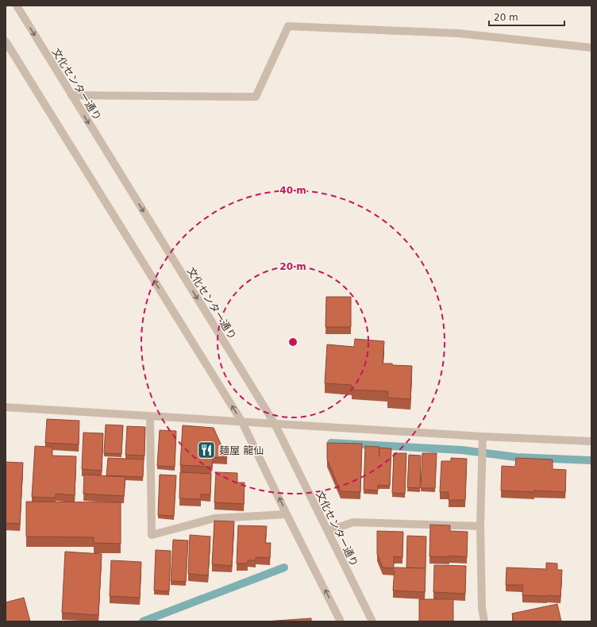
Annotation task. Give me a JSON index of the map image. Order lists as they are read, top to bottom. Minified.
{"streets":{"street":["文化センター通り"]},"places":{"restaurant":["麺屋 龍仙"]},"scale_bar":"20 m","rings":["40 m","20 m"]}
